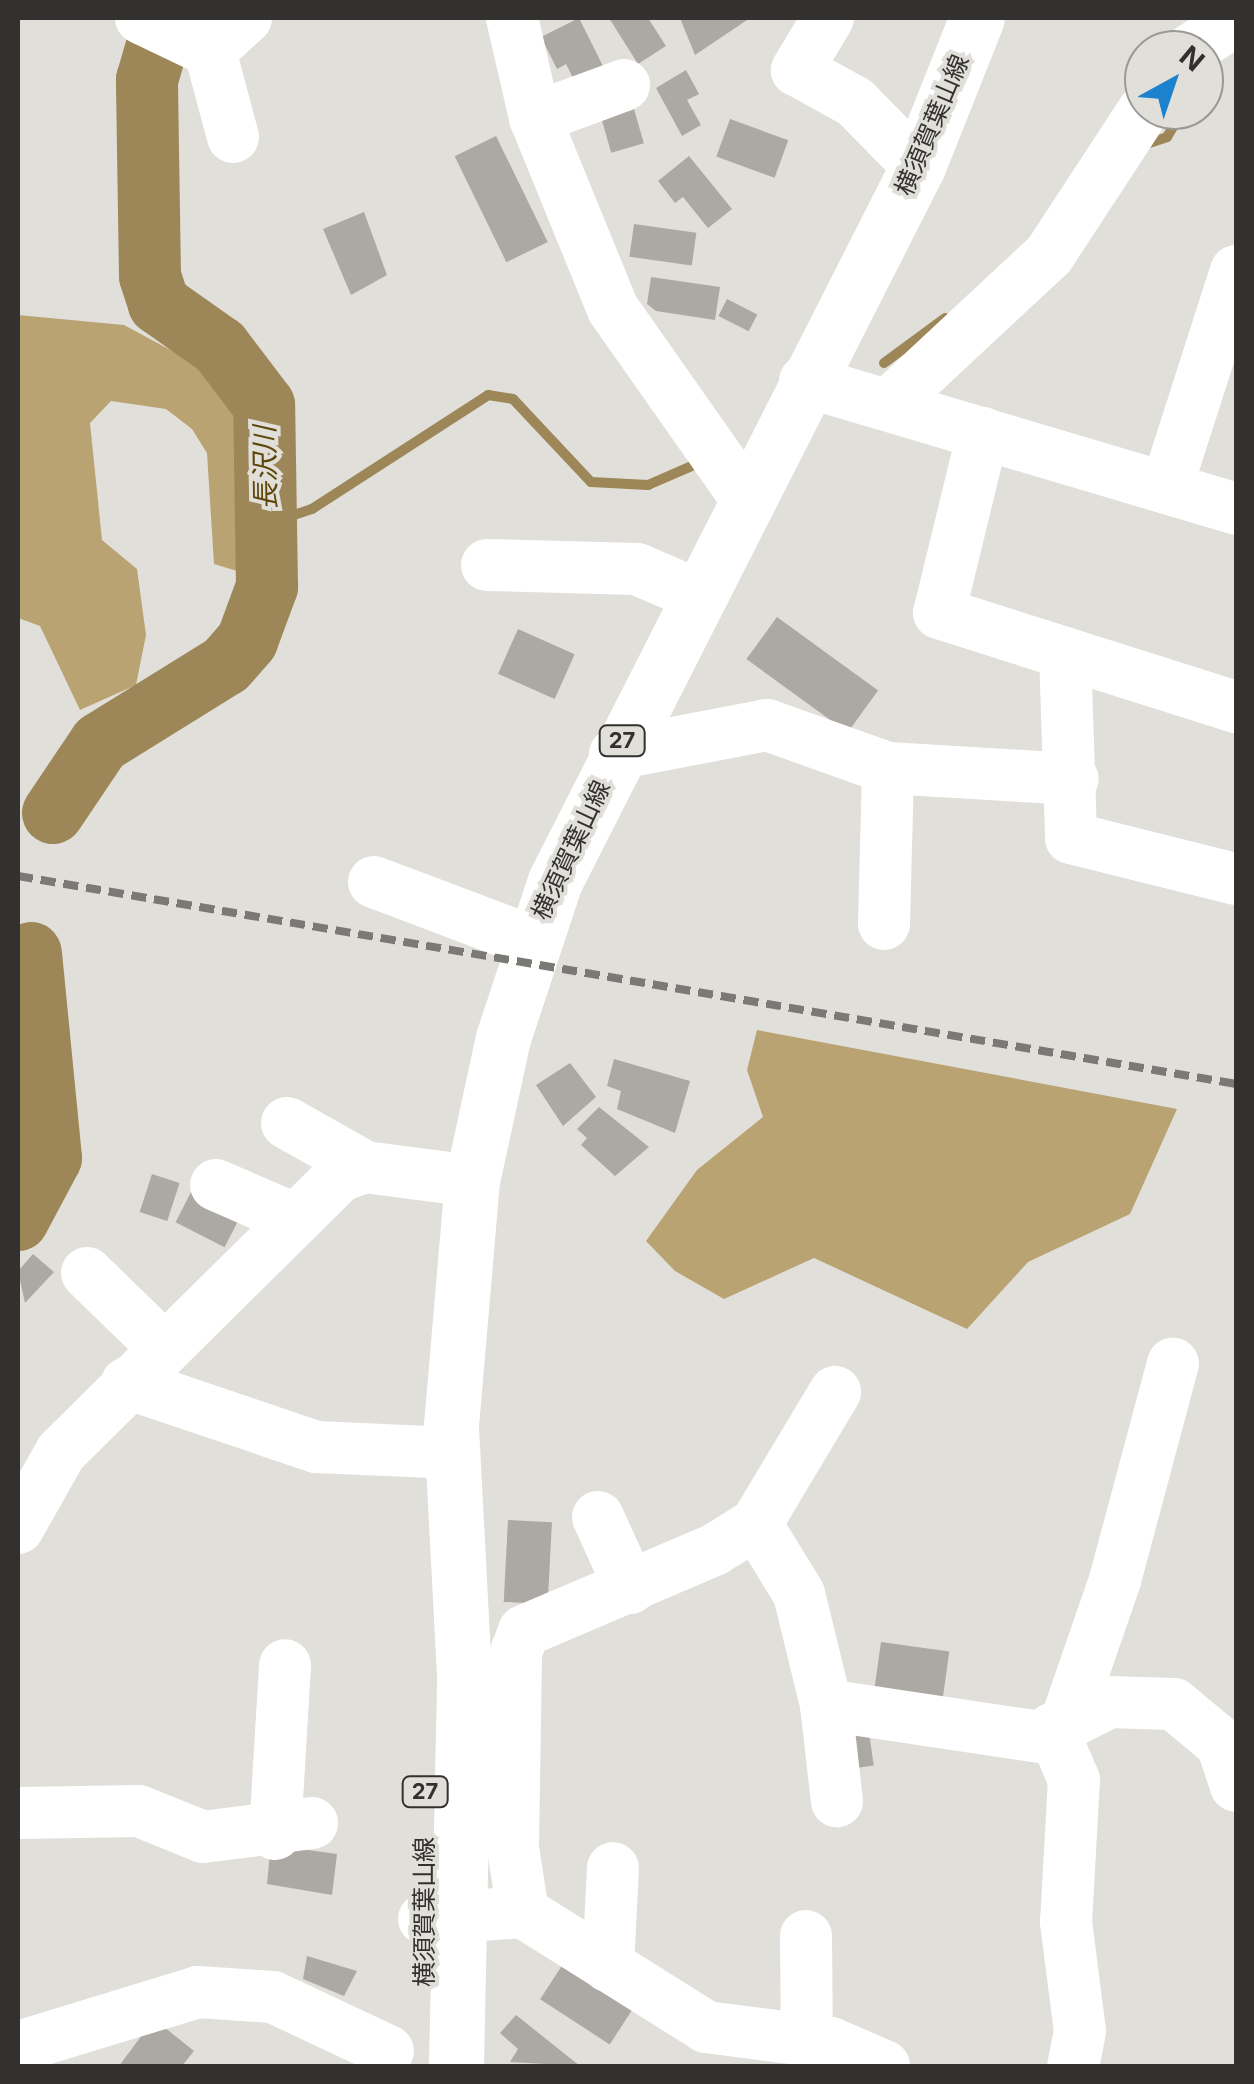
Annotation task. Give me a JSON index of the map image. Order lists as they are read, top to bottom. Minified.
{"streets":{"main road":["横須賀葉山線","27"]},"water":["長沢川"],"north":"top right"}
